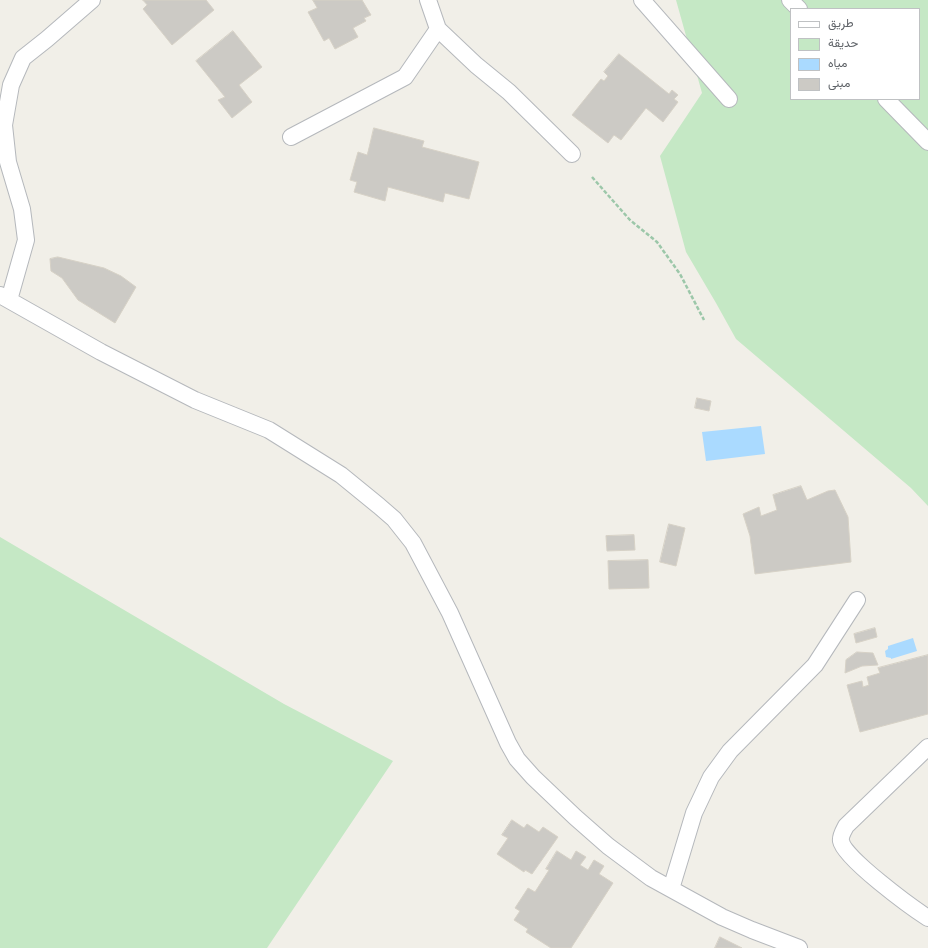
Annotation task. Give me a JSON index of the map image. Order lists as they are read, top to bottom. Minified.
{"legend":["طريق","حديقة","مياه","مبنى"]}
